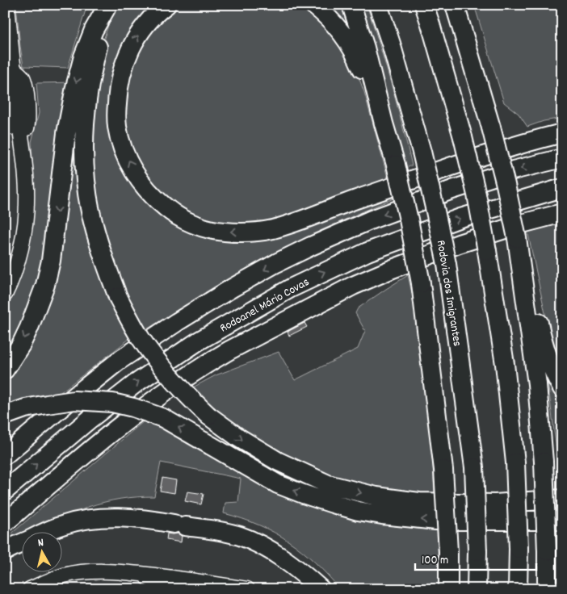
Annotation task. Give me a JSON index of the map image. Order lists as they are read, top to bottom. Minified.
{"streets":{"highway":["Rodovia dos Imigrantes","Rodoanel Mário Covas"]},"scale_bar":"100 m","north":"top"}
